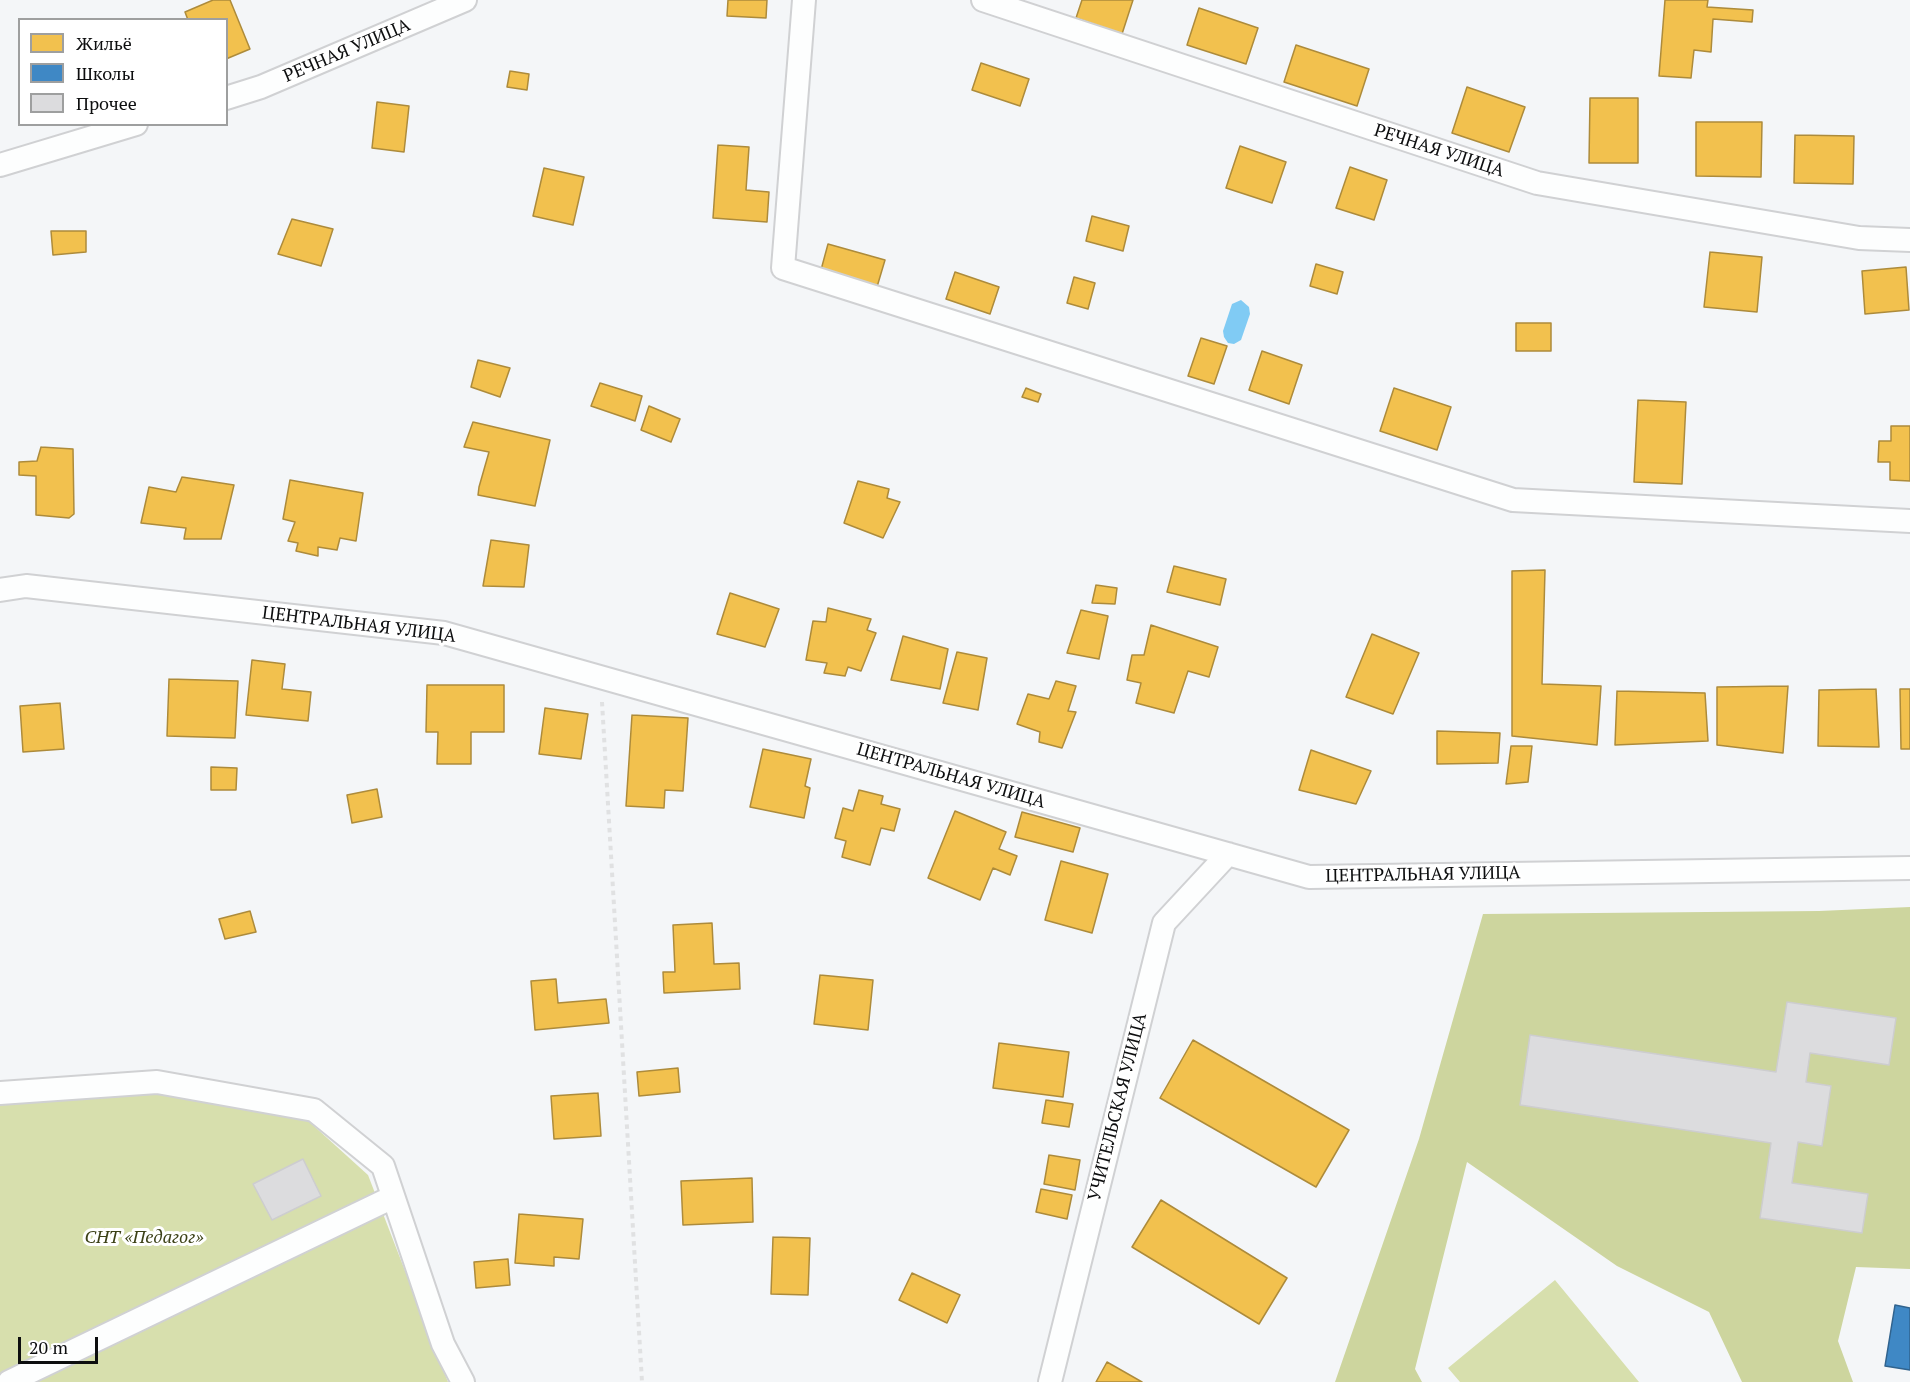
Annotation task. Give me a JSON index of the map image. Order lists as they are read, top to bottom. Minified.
{"streets":{"street":["РЕЧНАЯ УЛИЦА","ЦЕНТРАЛЬНАЯ УЛИЦА","УЧИТЕЛЬСКАЯ УЛИЦА"]},"crossings":[["ЦЕНТРАЛЬНАЯ УЛИЦА","УЧИТЕЛЬСКАЯ УЛИЦА"]],"parks":["СНТ «Педагог»"],"legend":["Жильё","Школы","Прочее"],"scale_bar":"20 m"}
